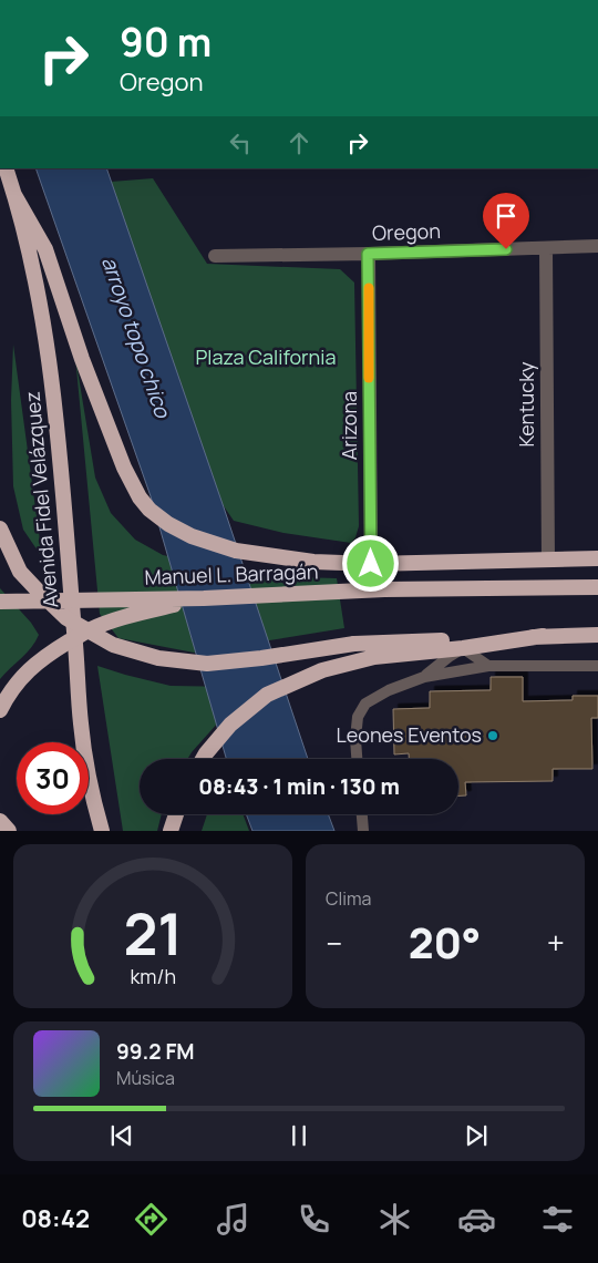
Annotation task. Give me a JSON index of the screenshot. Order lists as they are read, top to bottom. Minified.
{"streets":{"highway":["Avenida Fidel Velázquez","Manuel L. Barragán"],"street":["Oregon","Kentucky","Arizona"]},"crossings":[["Oregon","Kentucky"],["Oregon","Arizona"]],"water":["arroyo topo chico"],"parks":["Plaza California"],"places":["Leones Eventos"],"page":{"turn":["90 m","Oregon"],"limit":"30","trip":"08:43 · 1 min · 130 m","tile":"Clima","heat":["−","20°","+"],"song":["99.2 FM","Música"],"tabs":"08:42","gauge":["21","km/h"]}}
